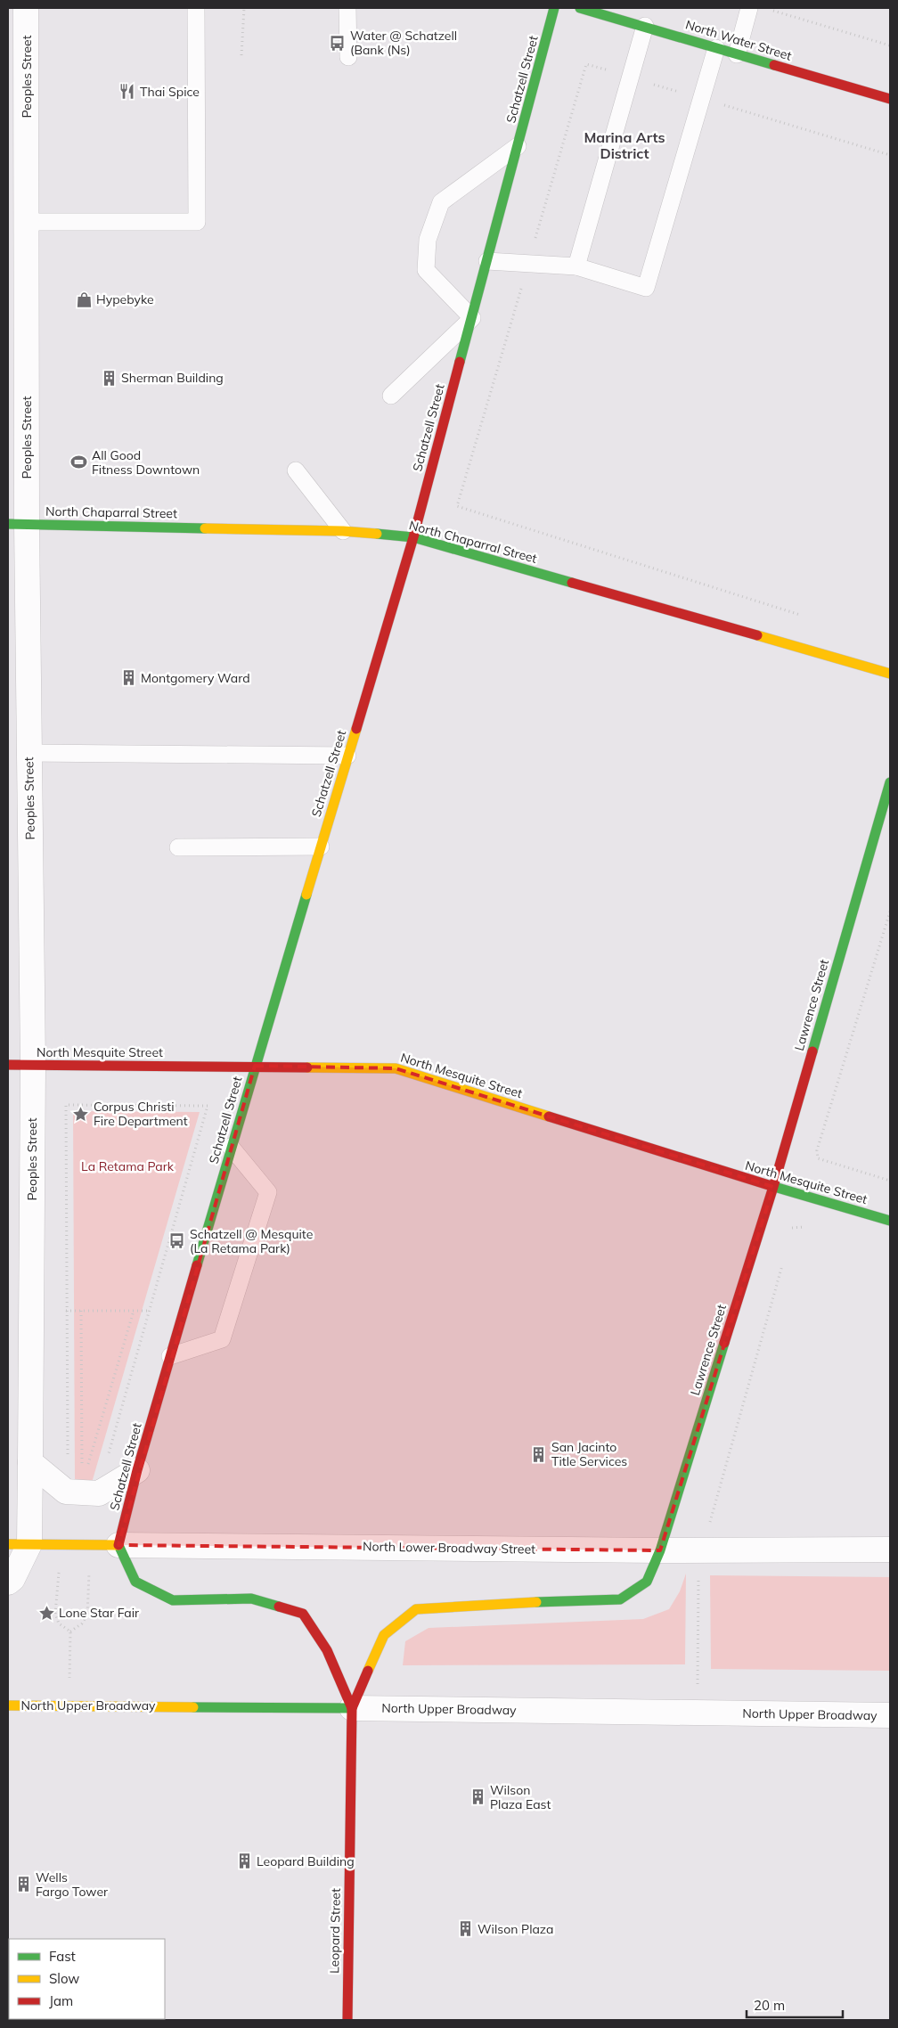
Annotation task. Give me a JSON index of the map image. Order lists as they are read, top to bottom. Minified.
{"streets":{"main road":["North Water Street","Schatzell Street","North Chaparral Street","Lawrence Street","North Mesquite Street","North Lower Broadway Street","North Upper Broadway","Leopard Street"],"street":["Peoples Street"]},"crossings":[["Peoples Street","North Chaparral Street"],["Peoples Street","North Mesquite Street"],["Peoples Street","North Lower Broadway Street"],["Schatzell Street","North Chaparral Street"],["Schatzell Street","North Mesquite Street"],["Schatzell Street","North Lower Broadway Street"],["Lawrence Street","North Mesquite Street"],["Lawrence Street","North Lower Broadway Street"],["Lawrence Street","North Upper Broadway"],["Lawrence Street","Leopard Street"],["North Upper Broadway","Leopard Street"]],"districts":["Marina Arts District"],"parks":["La Retama Park"],"places":{"bus stop":["Water @ Schatzell (Bank (Ns)","Schatzell @ Mesquite (La Retama Park)"],"restaurant":["Thai Spice"],"shop":["Hypebyke"],"building":["Sherman Building","Montgomery Ward","San Jacinto Title Services","Wilson Plaza East","Leopard Building","Wells Fargo Tower","Wilson Plaza"],"sports":["All Good Fitness Downtown"],"place":["Corpus Christi Fire Department","Lone Star Fair"]},"legend":["Fast","Slow","Jam"],"scale_bar":"20 m"}
